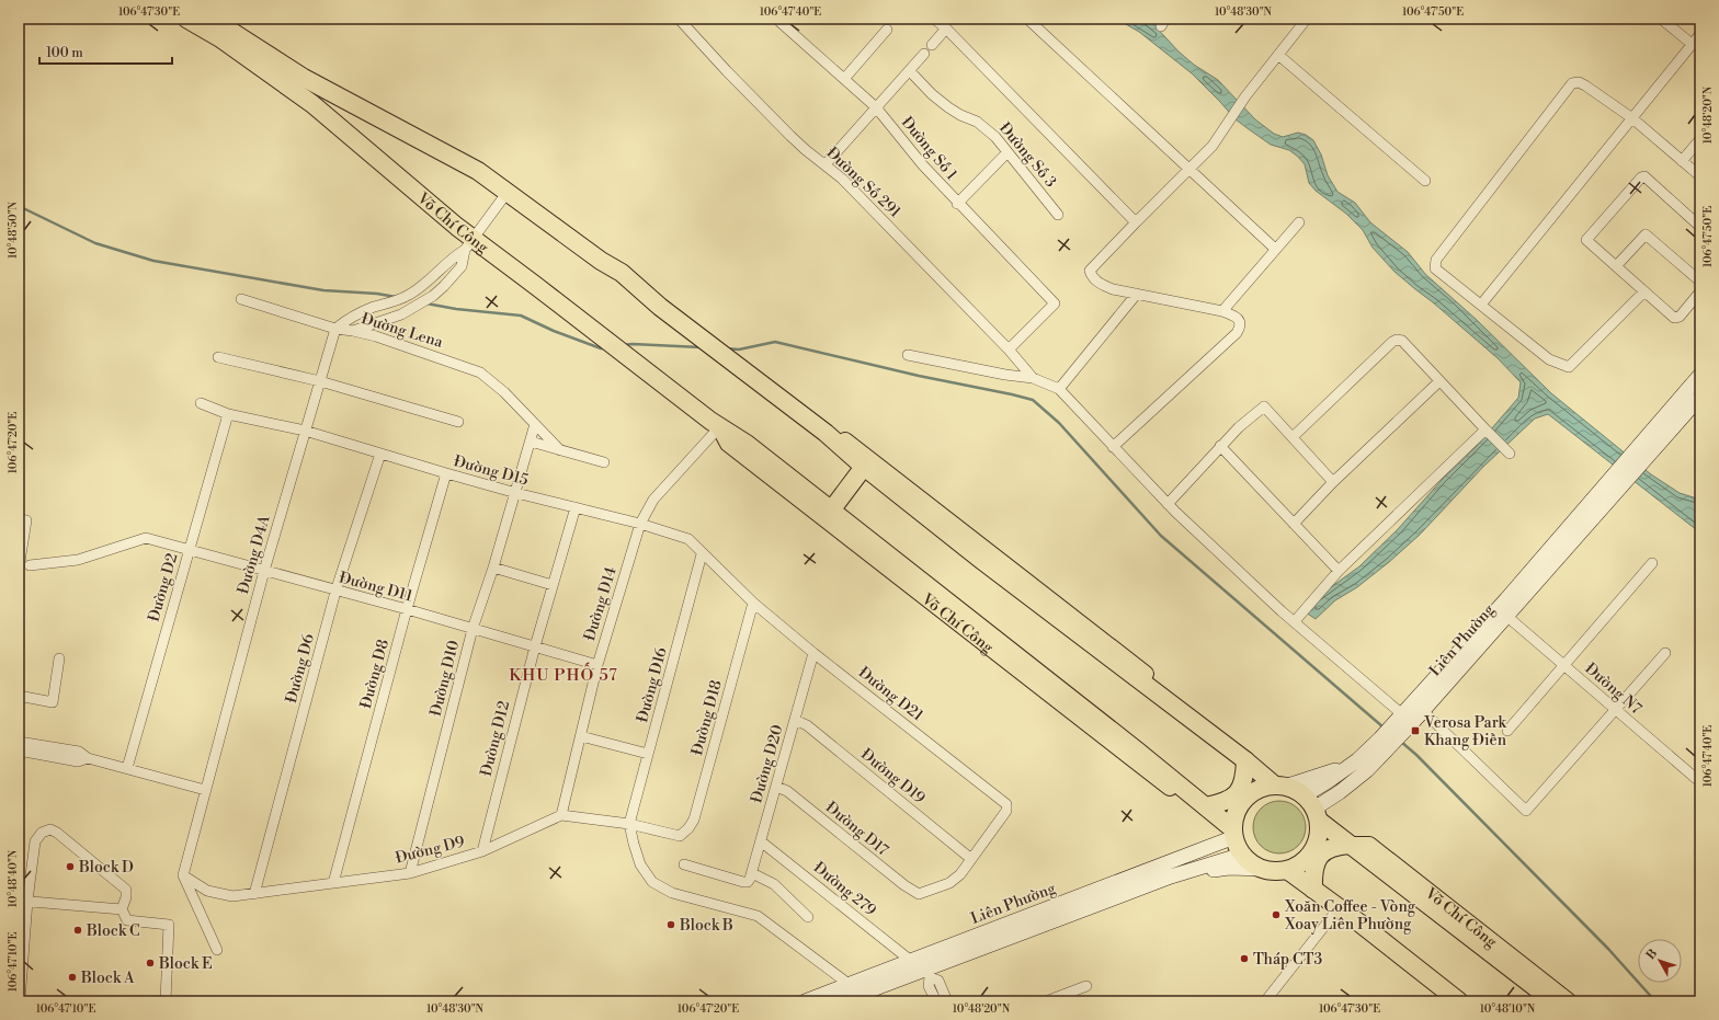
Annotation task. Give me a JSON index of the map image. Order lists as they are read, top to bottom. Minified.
{"streets":{"highway":["Võ Chí Công"],"street":["Đường Số 1","Đường Số 3","Đường Số 291","Đường Lena","Đường D15","Đường D4A","Đường D11","Đường D2","Đường D14","Liên Phường","Đường D6","Đường D8","Đường D10","Đường D16","Đường N7","Đường D21","Đường D18","Đường D12","Đường D20","Đường D19","Đường D17","Đường D9","Đường 279"]},"crossings":[["Đường Số 1","Đường Số 291"],["Võ Chí Công","Đường D14"],["Võ Chí Công","Liên Phường"],["Đường Lena","Đường D4A"],["Đường Lena","Đường D10"],["Đường D15","Đường D4A"],["Đường D15","Đường D2"],["Đường D15","Đường D14"],["Đường D15","Đường D6"],["Đường D15","Đường D8"],["Đường D15","Đường D10"],["Đường D15","Đường D16"],["Đường D15","Đường D21"],["Đường D15","Đường D18"],["Đường D15","Đường D12"],["Đường D4A","Đường D11"],["Đường D4A","Đường D9"],["Đường D11","Đường D2"],["Đường D11","Đường D14"],["Đường D11","Đường D6"],["Đường D11","Đường D8"],["Đường D11","Đường D10"],["Đường D11","Đường D12"],["Đường D14","Đường D9"],["Liên Phường","Đường N7"],["Liên Phường","Đường 279"],["Đường D6","Đường D9"],["Đường D8","Đường D9"],["Đường D10","Đường D9"],["Đường D16","Đường D18"],["Đường D21","Đường D18"],["Đường D21","Đường D20"],["Đường D21","Đường D19"],["Đường D21","Đường D17"],["Đường D12","Đường D9"],["Đường D20","Đường D19"],["Đường D20","Đường D17"],["Đường D20","Đường 279"],["Đường D19","Đường D17"]],"districts":["KHU PHỐ 57"],"places":{"transit":["Verosa Park Khang Điền"],"other":["Block D","Xoăn Coffee - Vòng Xoay Liên Phường","Block B","Block C","Tháp CT3","Block E","Block A"]},"scale_bar":"100 m","north":"top left","coordinates":["106°47'30\"E","106°47'40\"E","10°48'30\"N","106°47'50\"E","10°48'20\"N","10°48'50\"N","106°47'20\"E","10°48'40\"N","106°47'10\"E","10°48'10\"N"]}
